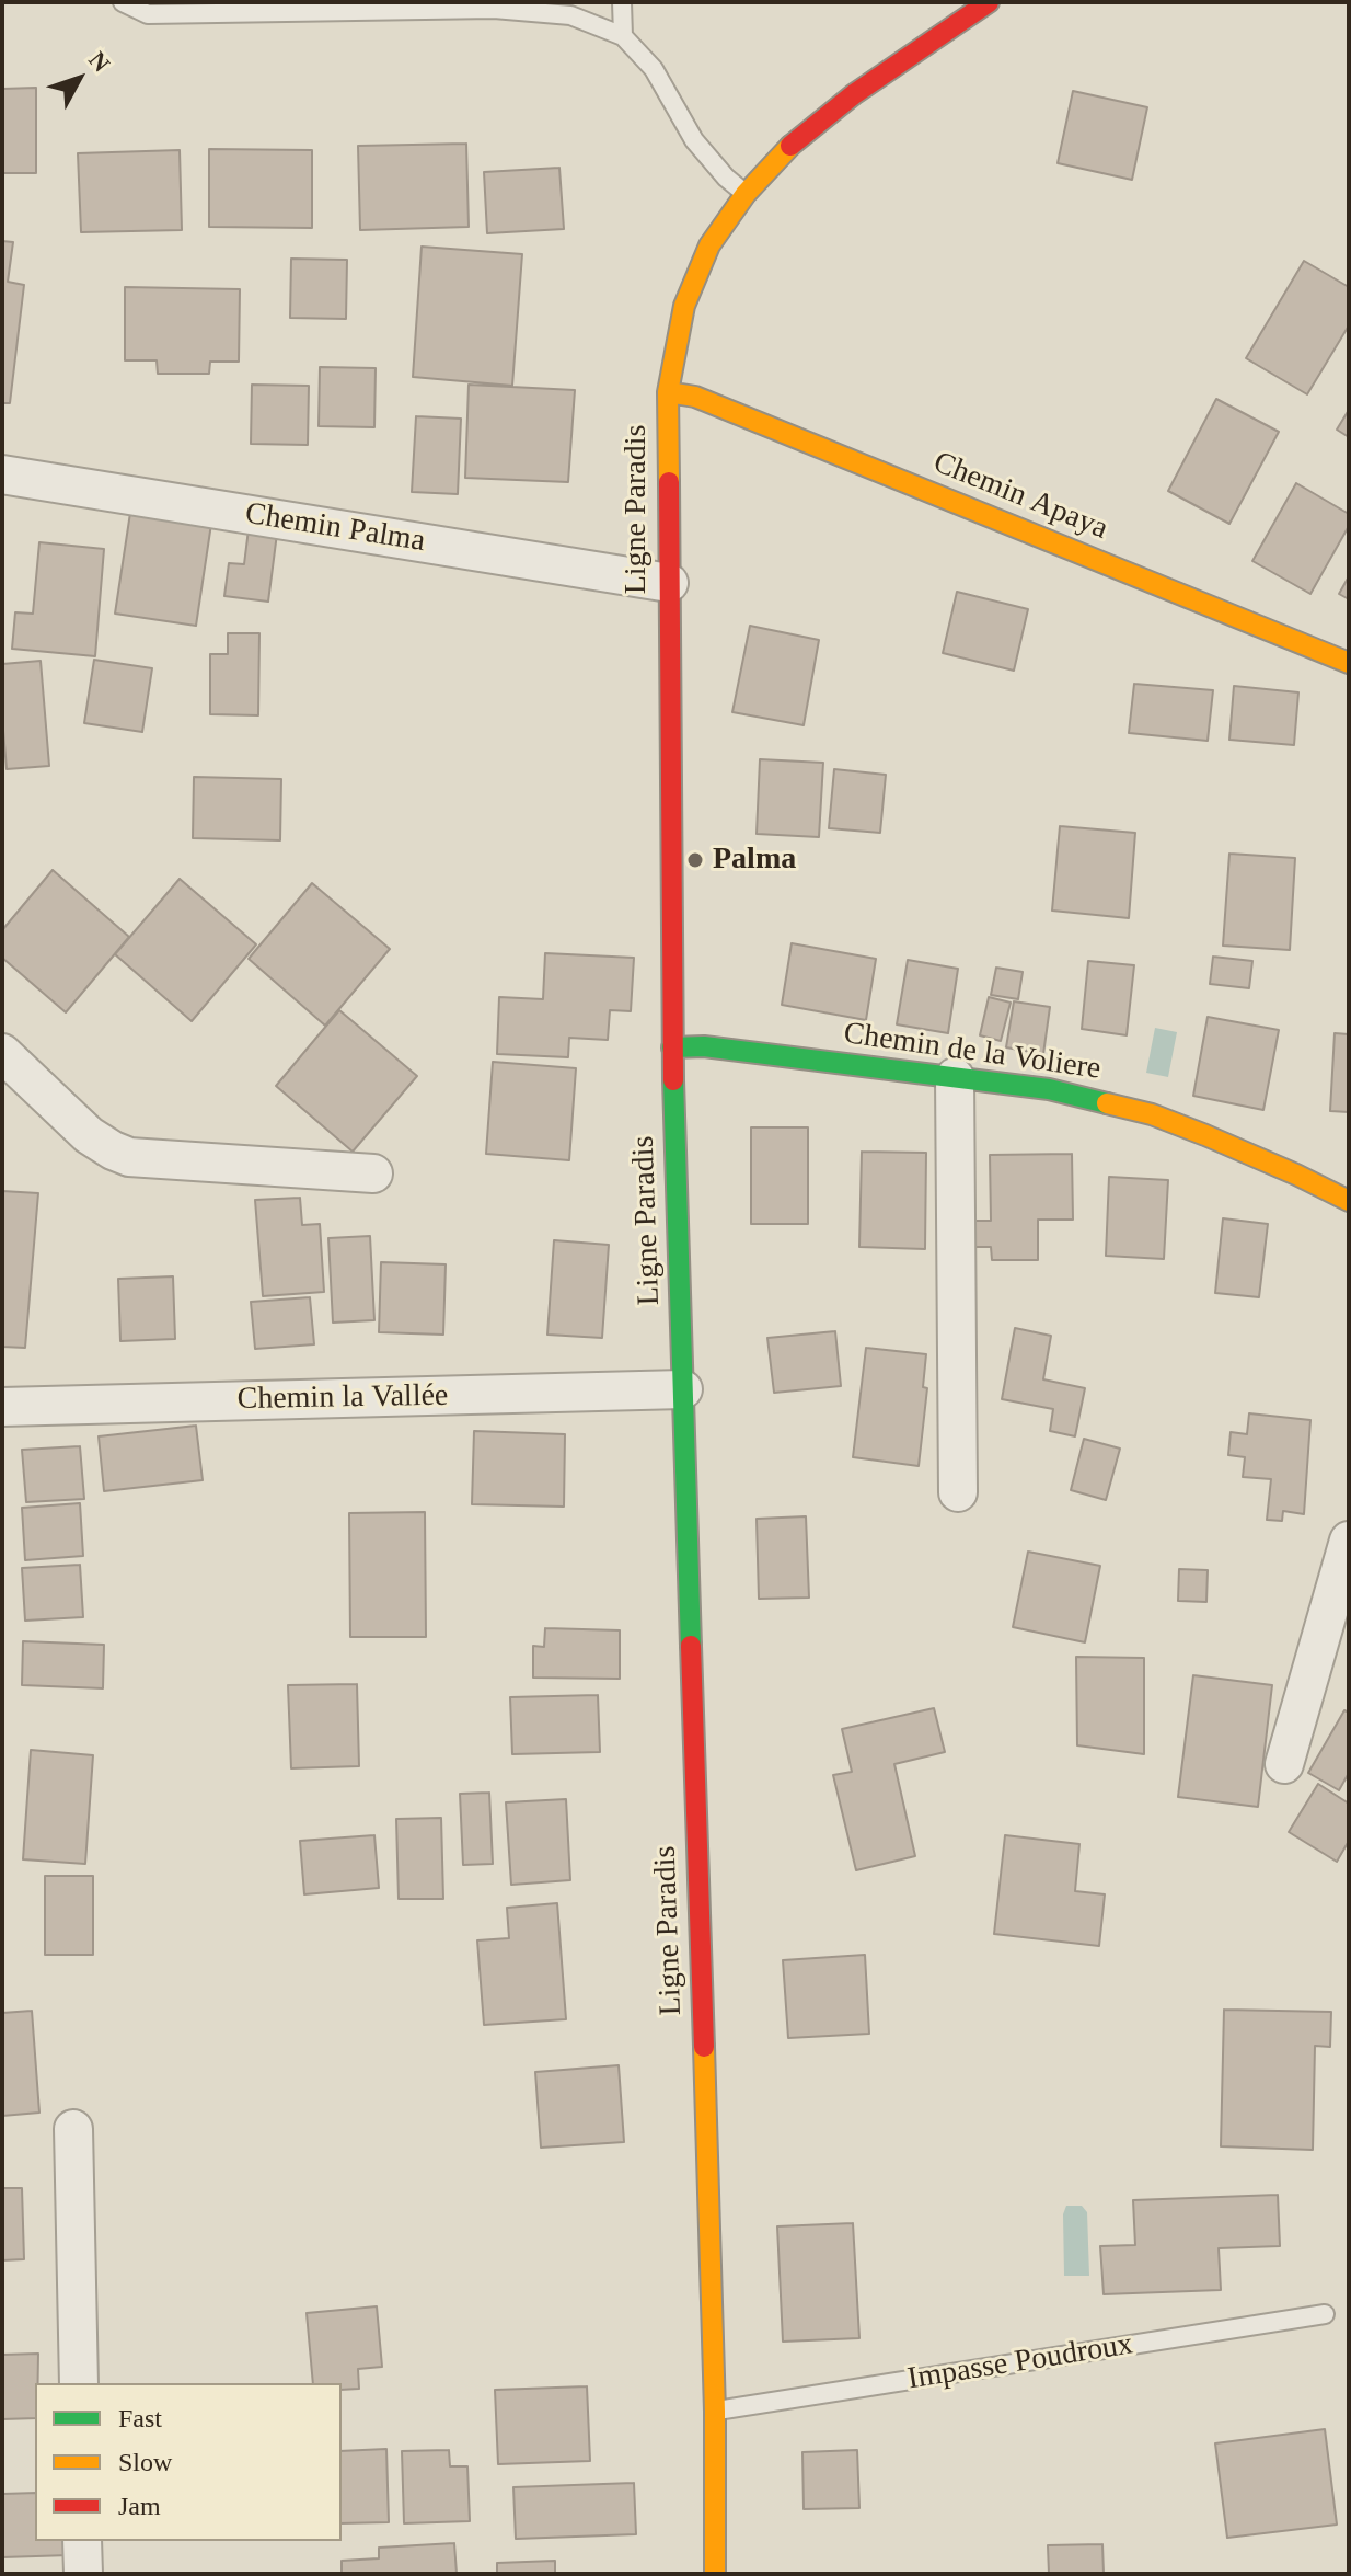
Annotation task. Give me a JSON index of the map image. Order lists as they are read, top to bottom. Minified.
{"streets":{"main road":["Chemin Apaya","Ligne Paradis","Chemin de la Voliere"],"street":["Chemin Palma","Chemin la Vallée"],"lane":["Impasse Poudroux"]},"crossings":[["Chemin Apaya","Ligne Paradis"],["Ligne Paradis","Chemin Palma"],["Ligne Paradis","Chemin de la Voliere"],["Ligne Paradis","Chemin la Vallée"],["Ligne Paradis","Impasse Poudroux"]],"places":["Palma"],"legend":["Fast","Slow","Jam"],"north":"top right"}
